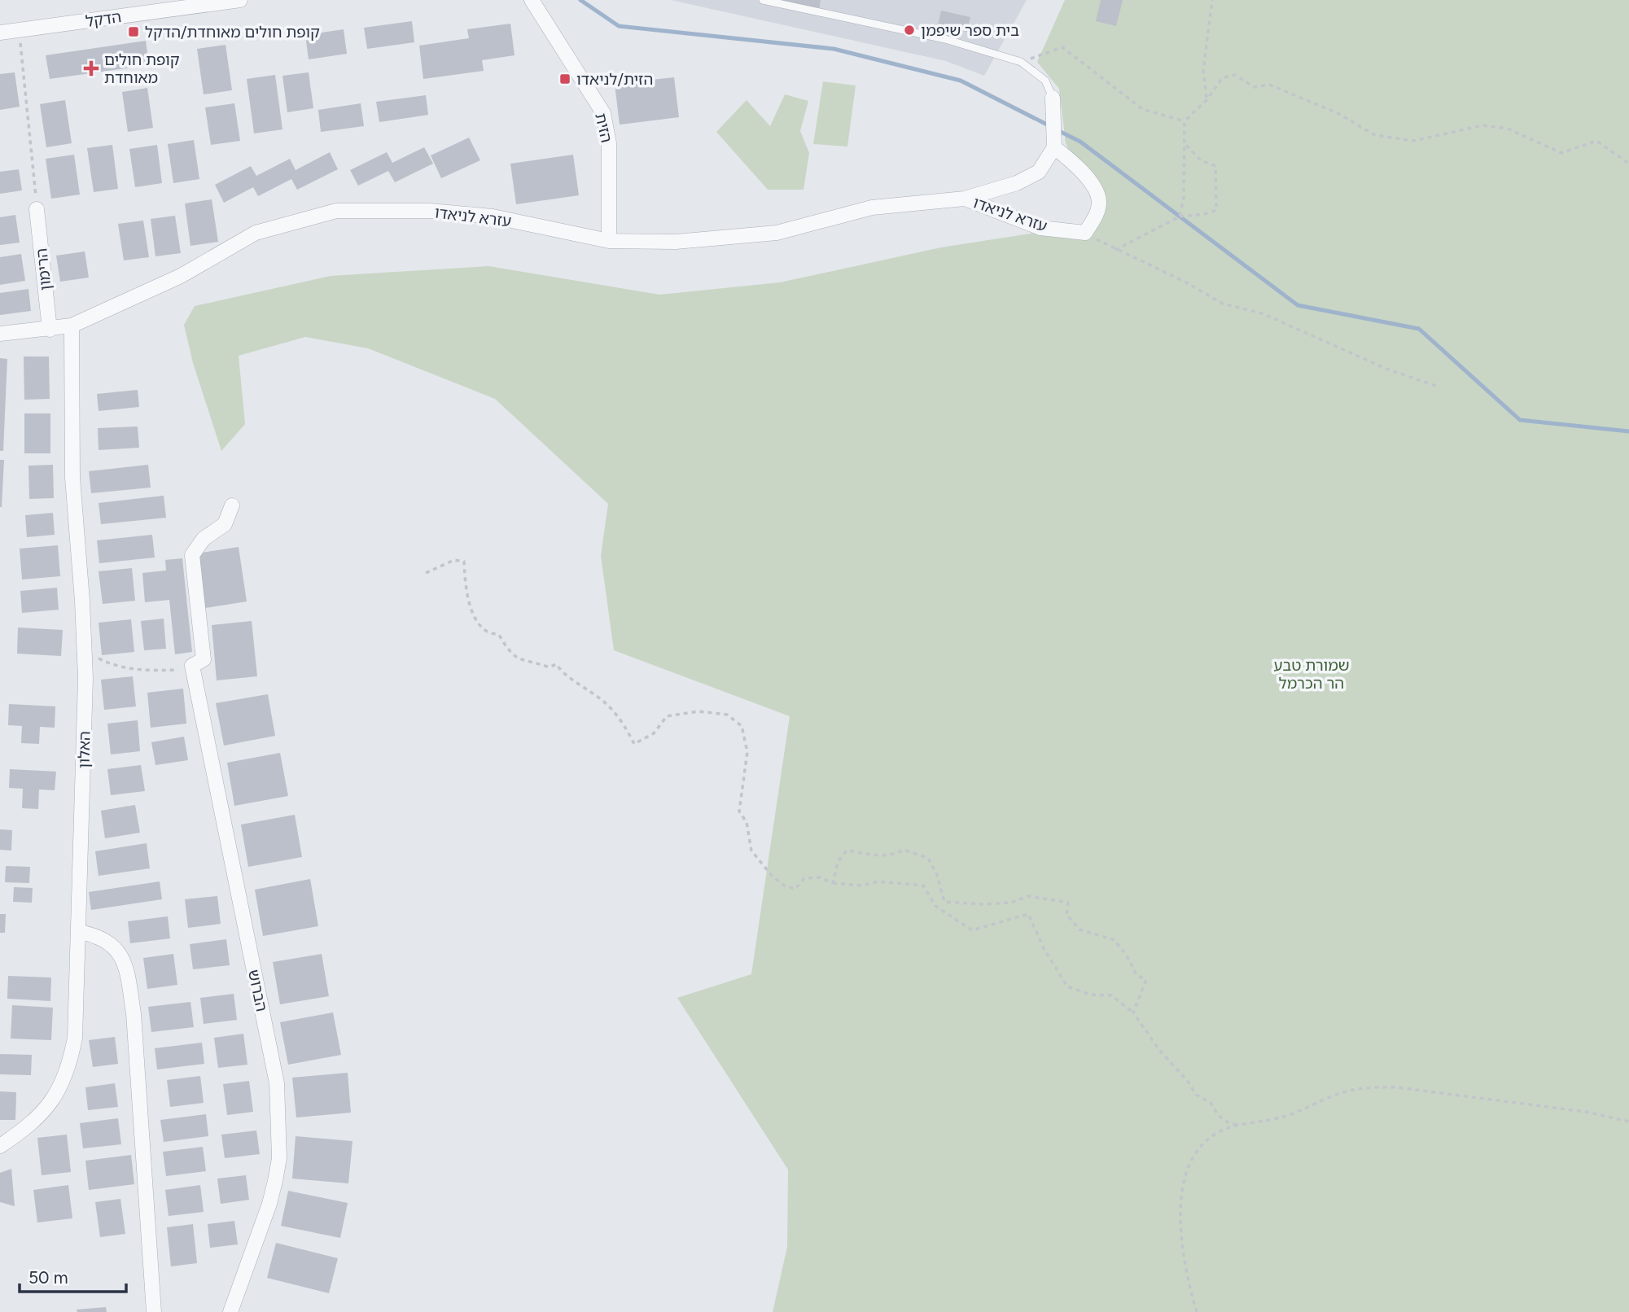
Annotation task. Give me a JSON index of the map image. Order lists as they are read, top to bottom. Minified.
{"streets":{"street":["הדקל","הזית","עזרא לניאדו","הרימון","האלון","הברוש"]},"crossings":[["הזית","עזרא לניאדו"],["עזרא לניאדו","הרימון"],["עזרא לניאדו","האלון"]],"parks":["שמורת טבע הר הכרמל"],"places":{"other":["בית ספר שיפמן"],"transit":["קופת חולים מאוחדת/הדקל","הזית/לניאדו"],"health":["קופת חולים מאוחדת"]},"scale_bar":"50 m"}
